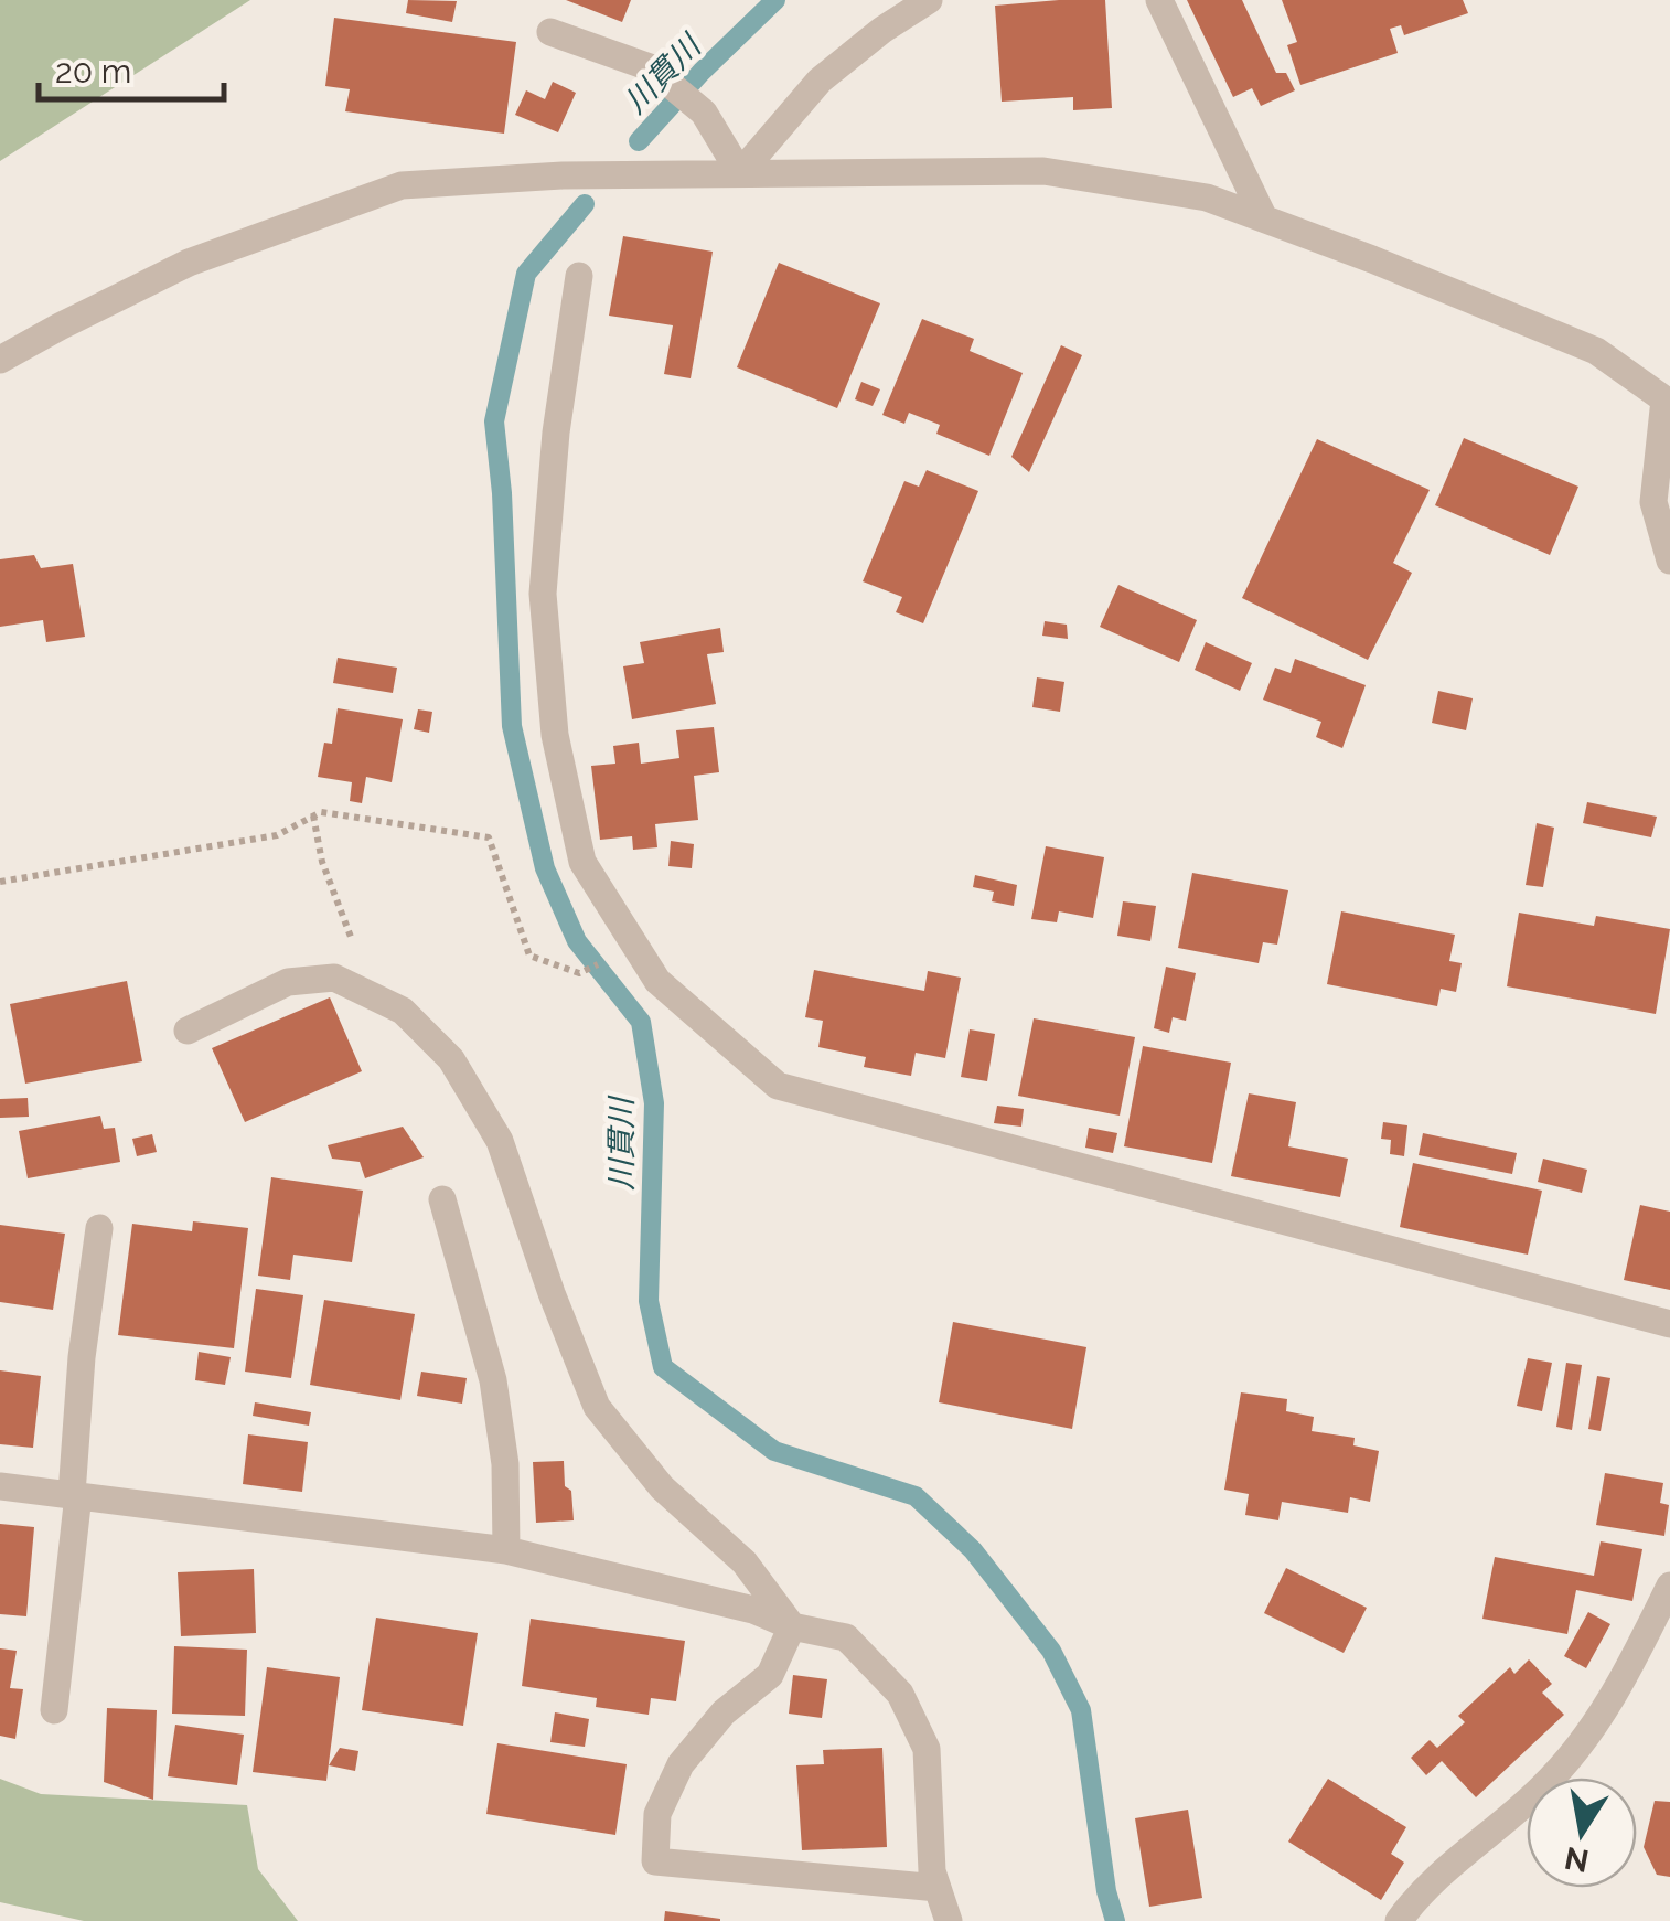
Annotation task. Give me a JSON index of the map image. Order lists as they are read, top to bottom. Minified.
{"water":["川貫川"],"scale_bar":"20 m","north":"bottom"}
